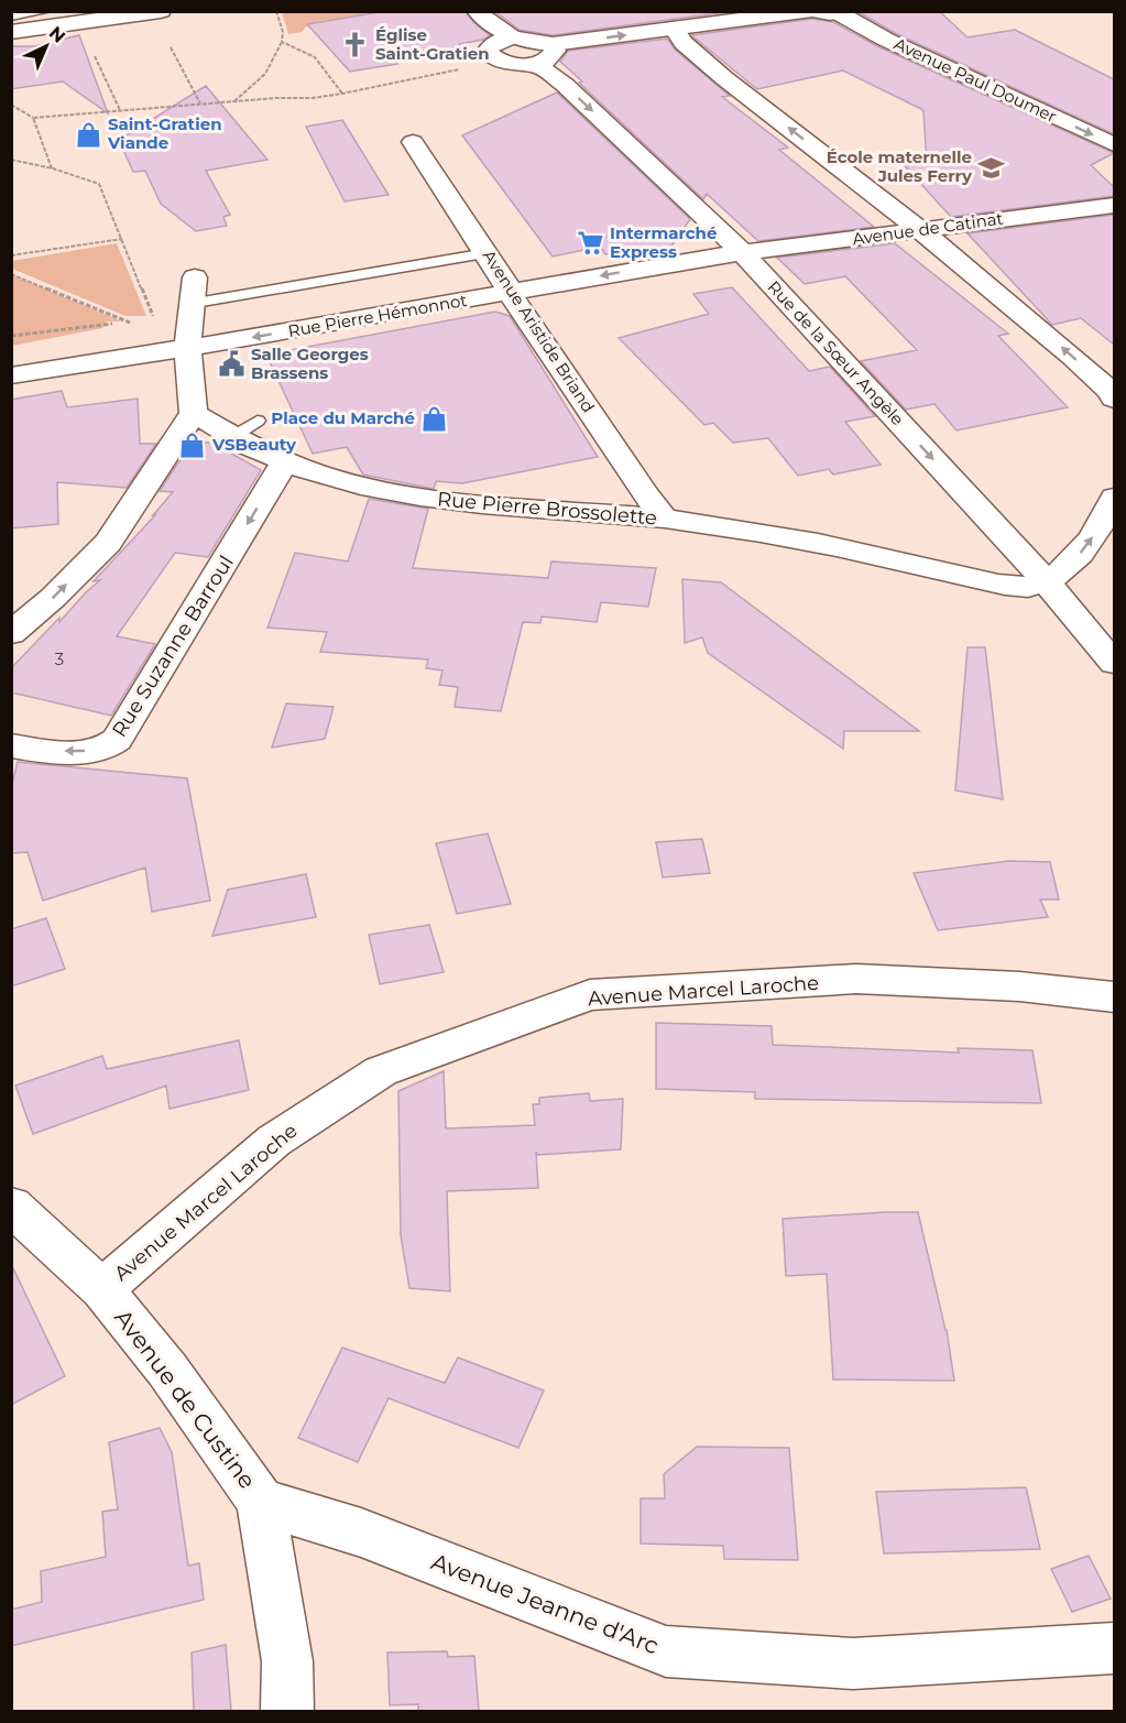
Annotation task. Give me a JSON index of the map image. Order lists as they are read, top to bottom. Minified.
{"streets":{"street":["Avenue Paul Doumer","Avenue de Catinat","Rue Pierre Hémonnot","Avenue Aristide Briand","Rue de la Sœur Angèle","Rue Pierre Brossolette","Rue Suzanne Barroul","Avenue Marcel Laroche","Avenue de Custine","Avenue Jeanne d'Arc"]},"crossings":[["Avenue de Catinat","Rue Pierre Hémonnot"],["Avenue de Catinat","Rue de la Sœur Angèle"],["Rue Pierre Hémonnot","Avenue Aristide Briand"],["Rue Pierre Hémonnot","Rue de la Sœur Angèle"],["Avenue Aristide Briand","Rue Pierre Brossolette"],["Rue de la Sœur Angèle","Rue Pierre Brossolette"],["Rue Pierre Brossolette","Rue Suzanne Barroul"],["Avenue Marcel Laroche","Avenue de Custine"],["Avenue de Custine","Avenue Jeanne d'Arc"]],"places":{"church":["Église Saint-Gratien"],"shop":["Saint-Gratien Viande","Place du Marché","VSBeauty"],"school or university":["École maternelle Jules Ferry"],"supermarket":["Intermarché Express"],"public building":["Salle Georges Brassens"]},"house_numbers":["3"],"north":"top right"}
